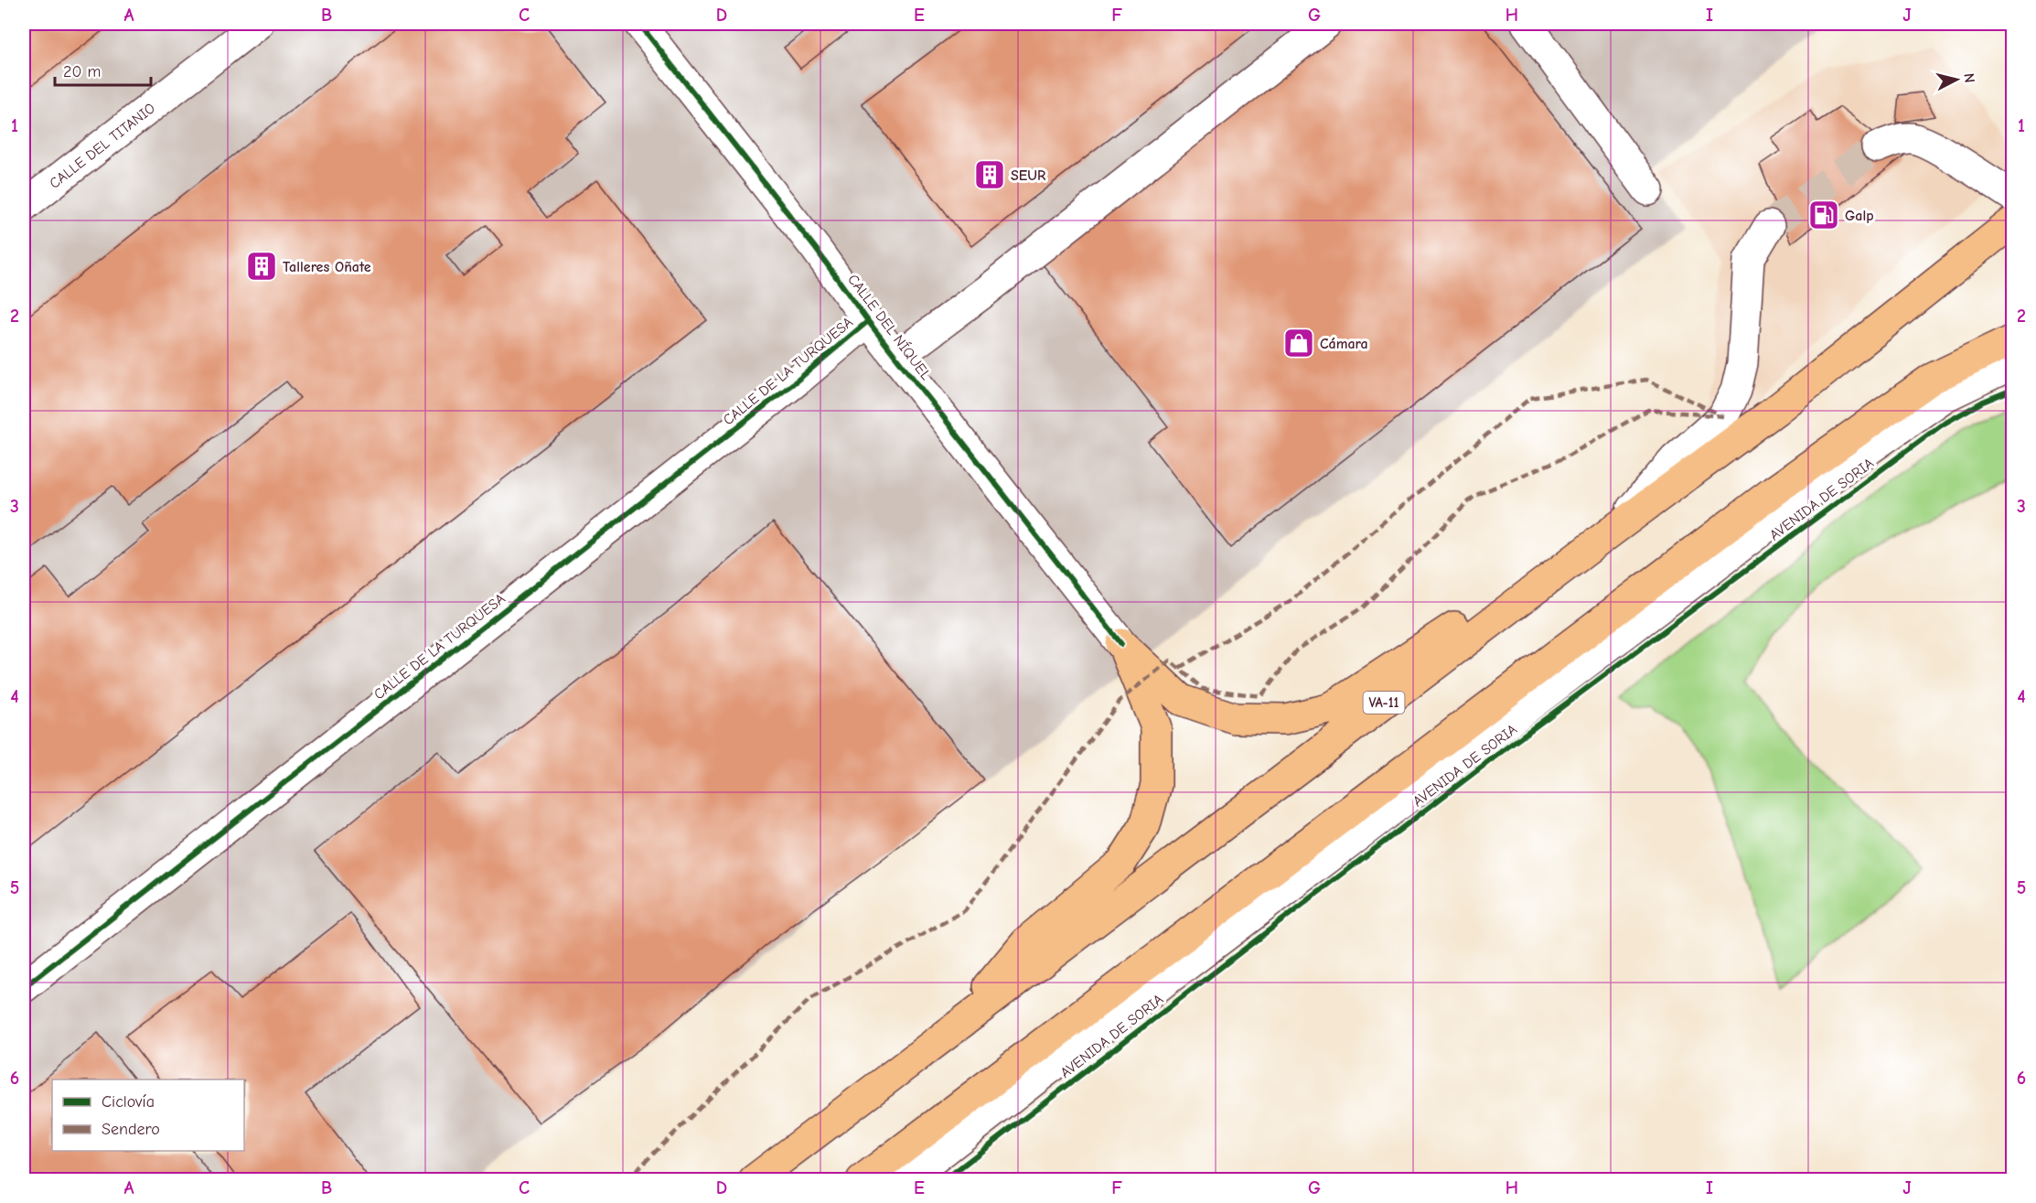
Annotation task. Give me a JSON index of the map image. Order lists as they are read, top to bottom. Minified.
{"streets":{"highway":["VA-11"],"street":["CALLE DEL TITANIO","CALLE DEL NÍQUEL","CALLE DE LA TURQUESA","AVENIDA DE SORIA"]},"crossings":[["CALLE DEL NÍQUEL","CALLE DE LA TURQUESA"]],"places":{"building":["SEUR","Talleres Oñate"],"fuel station":["Galp"],"shop":["Cámara"]},"legend":["Ciclovía","Sendero"],"scale_bar":"20 m","north":"right","grid":{"columns":["A","B","C","D","E","F","G","H","I","J"],"rows":["1","2","3","4","5","6"]}}
